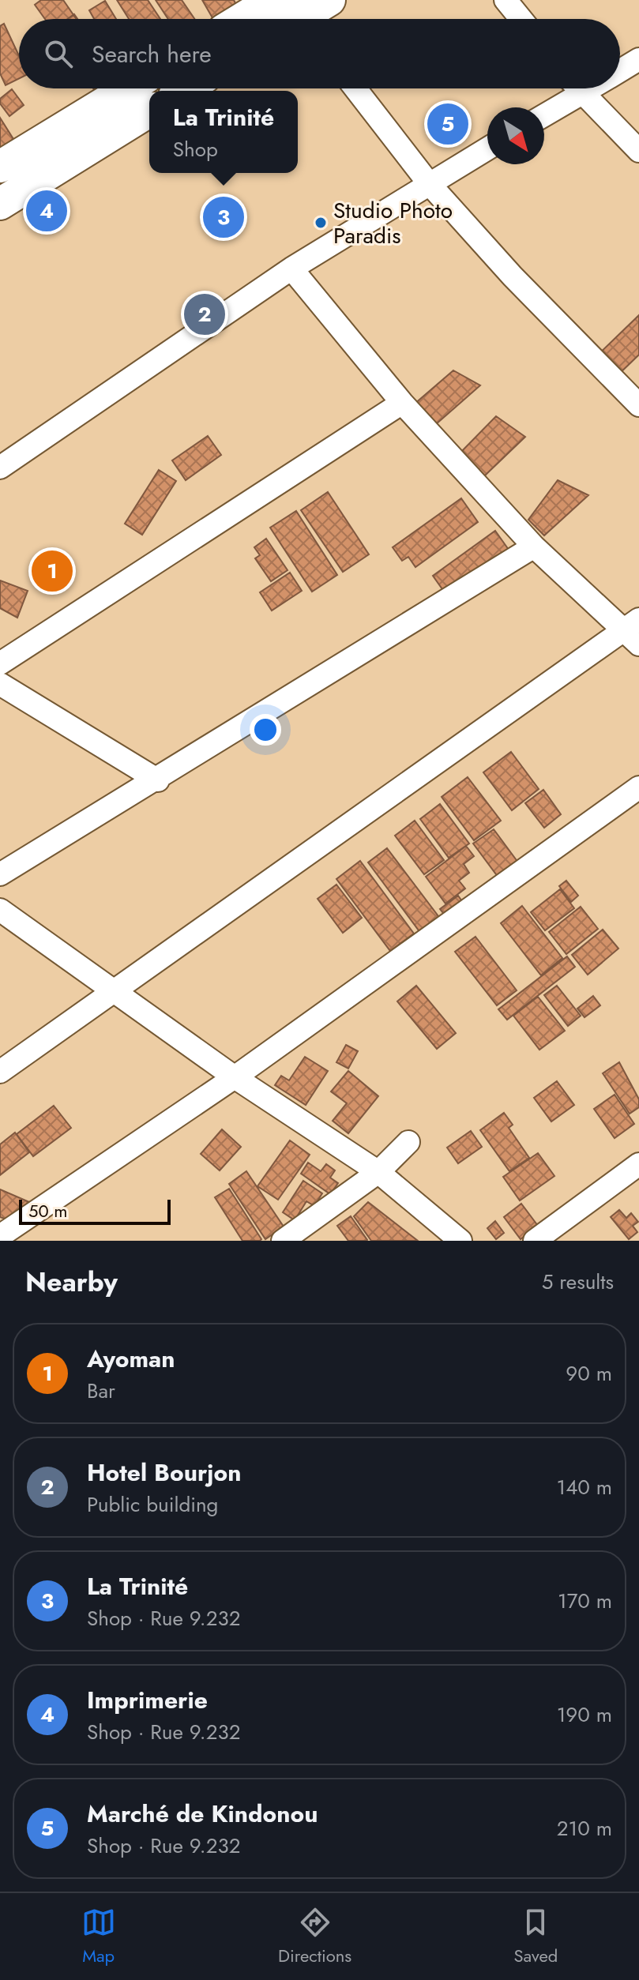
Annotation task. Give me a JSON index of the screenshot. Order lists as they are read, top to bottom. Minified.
{"places":["Studio Photo Paradis"],"scale_bar":"50 m","north":"bottom right","page":{"search":"Search here","popup":["La Trinité","Shop"],"pins":["5","4","3","2","1"],"scale":"50 m","heading":["Nearby","5 results"],"list":[{"mark":"1","name":"Ayoman","note":"Bar","value":"90 m"},{"mark":"2","name":"Hotel Bourjon","note":"Public building","value":"140 m"},{"mark":"3","name":"La Trinité","note":"Shop · Rue 9.232","value":"170 m"},{"mark":"4","name":"Imprimerie","note":"Shop · Rue 9.232","value":"190 m"},{"mark":"5","name":"Marché de Kindonou","note":"Shop · Rue 9.232","value":"210 m"}],"nav":["Map","Directions","Saved"]}}
